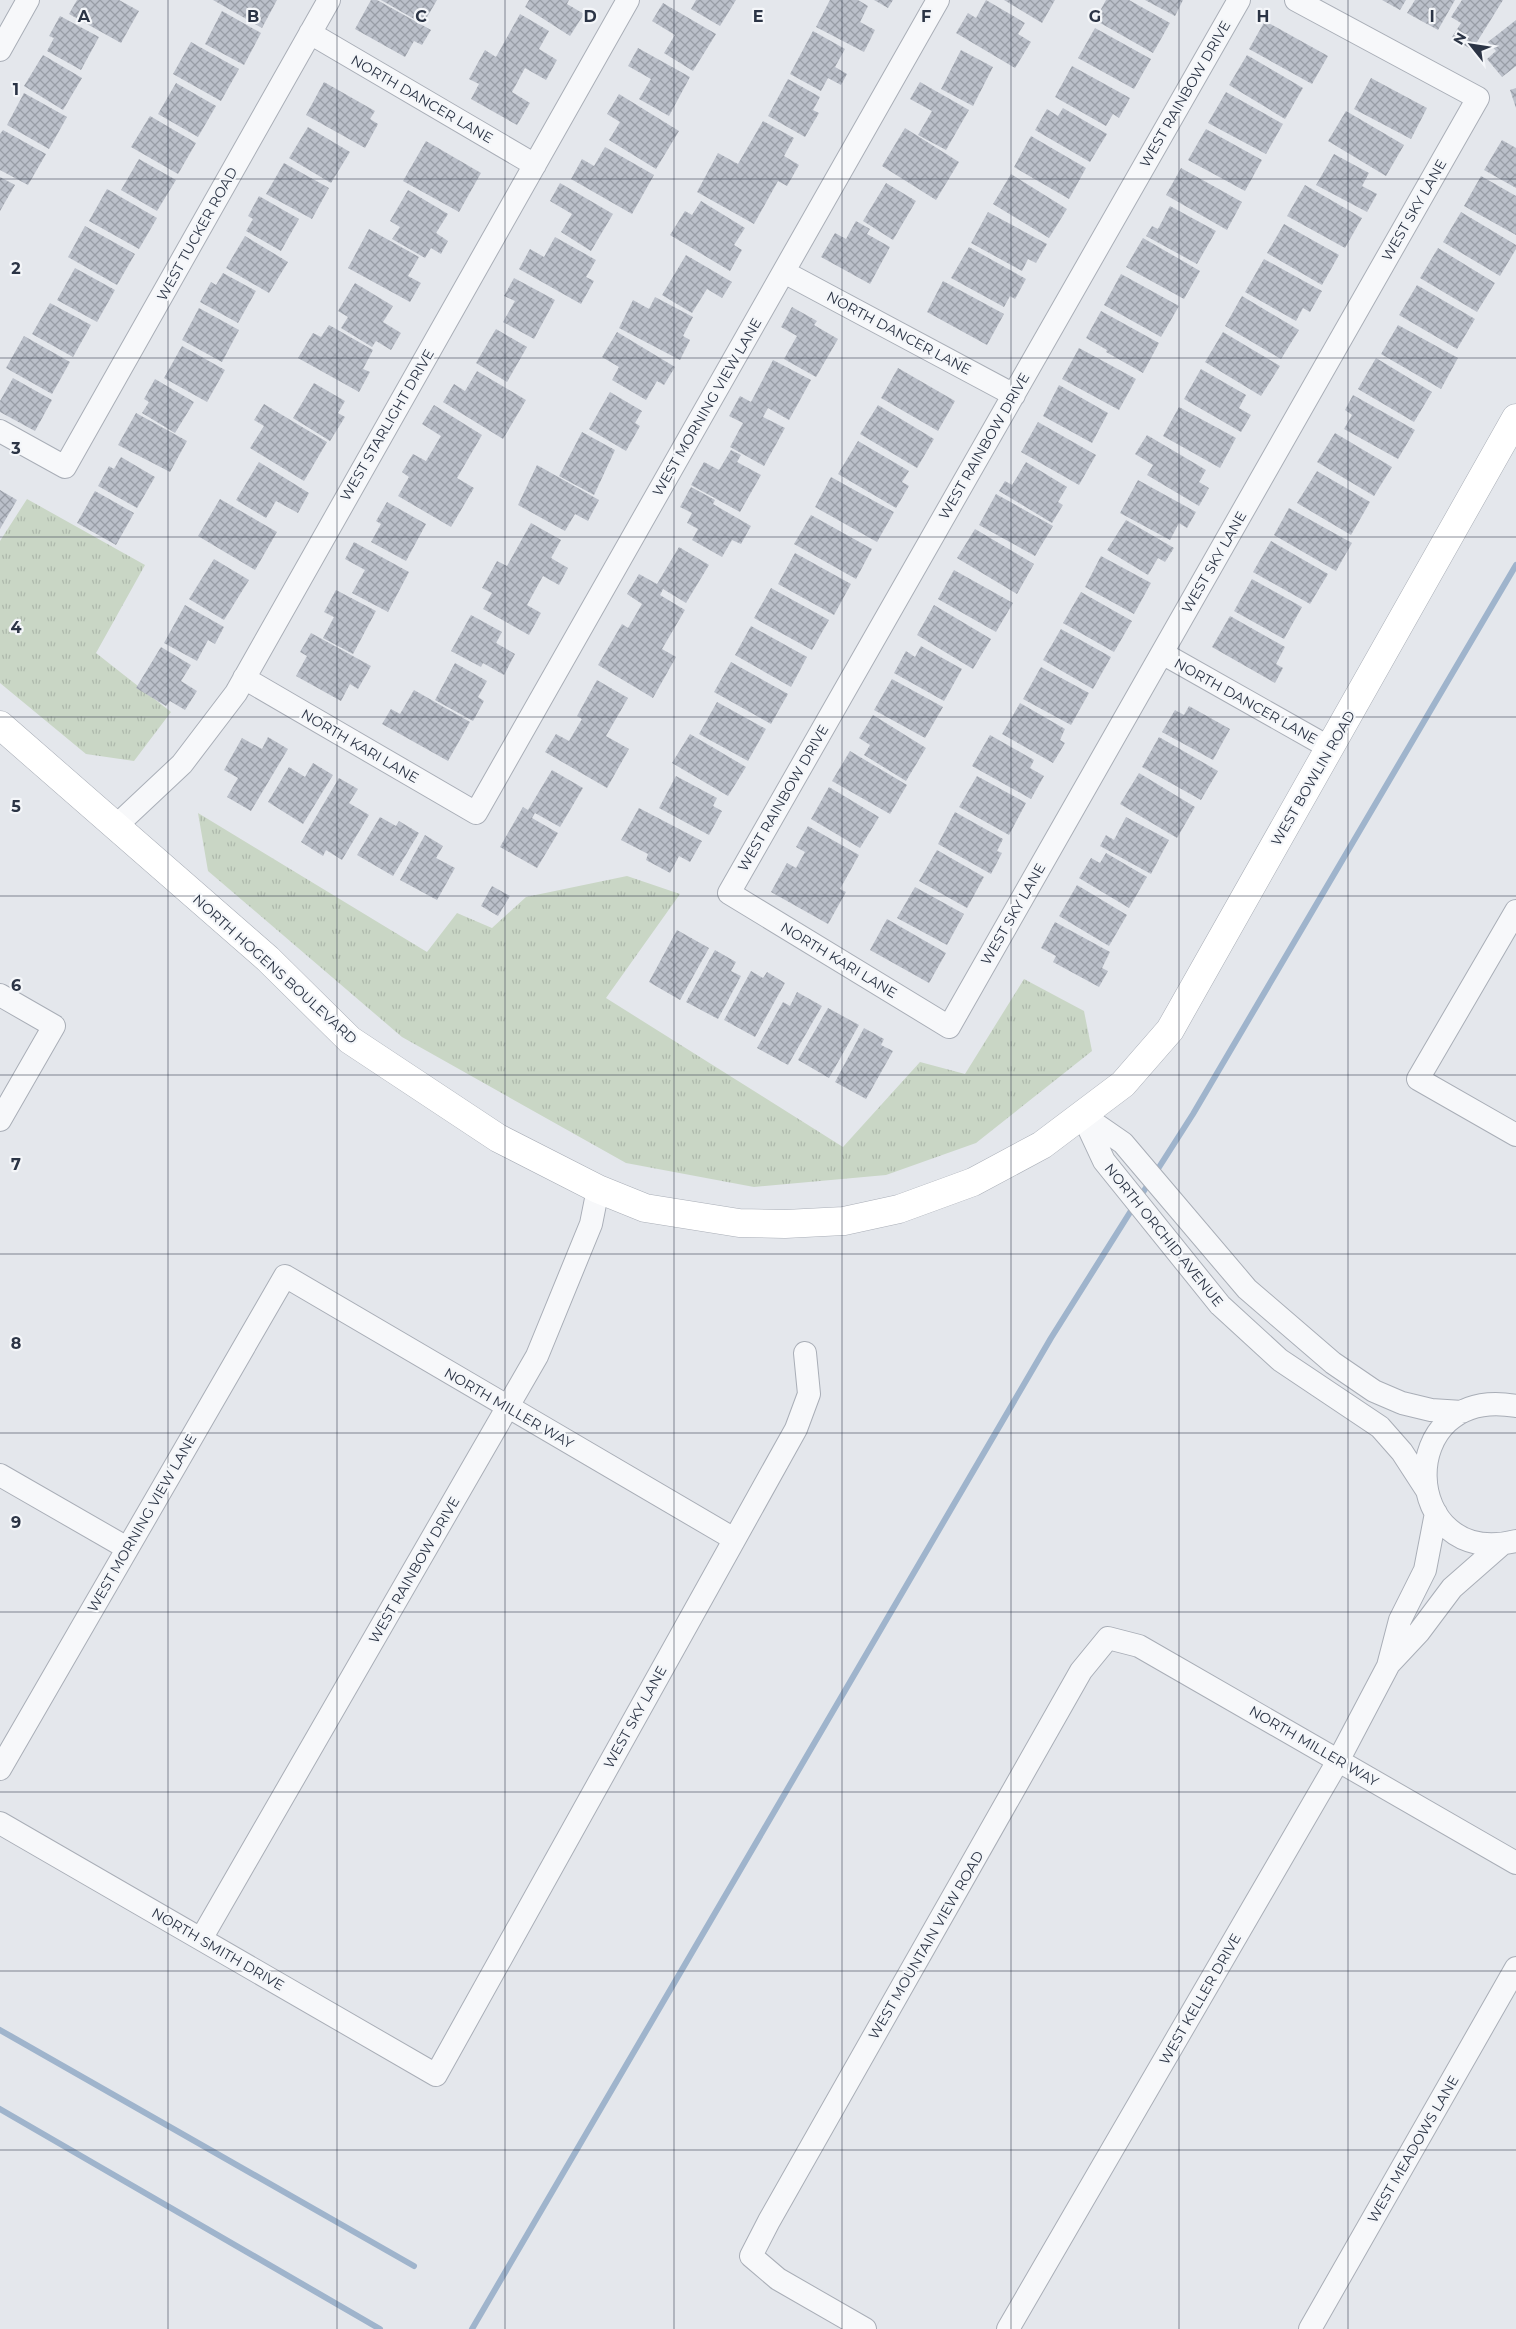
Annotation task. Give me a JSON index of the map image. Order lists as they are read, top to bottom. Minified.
{"streets":{"street":["WEST RAINBOW DRIVE","NORTH DANCER LANE","WEST SKY LANE","WEST TUCKER ROAD","WEST MORNING VIEW LANE","WEST STARLIGHT DRIVE","NORTH KARI LANE","WEST BOWLIN ROAD","NORTH HOGENS BOULEVARD","NORTH ORCHID AVENUE","NORTH MILLER WAY","WEST MOUNTAIN VIEW ROAD","NORTH SMITH DRIVE","WEST KELLER DRIVE","WEST MEADOWS LANE"]},"crossings":[["WEST RAINBOW DRIVE","NORTH DANCER LANE"],["WEST RAINBOW DRIVE","NORTH KARI LANE"],["WEST RAINBOW DRIVE","NORTH HOGENS BOULEVARD"],["WEST RAINBOW DRIVE","NORTH MILLER WAY"],["WEST RAINBOW DRIVE","NORTH SMITH DRIVE"],["NORTH DANCER LANE","WEST SKY LANE"],["NORTH DANCER LANE","WEST TUCKER ROAD"],["NORTH DANCER LANE","WEST MORNING VIEW LANE"],["NORTH DANCER LANE","WEST STARLIGHT DRIVE"],["NORTH DANCER LANE","WEST BOWLIN ROAD"],["WEST SKY LANE","NORTH KARI LANE"],["WEST SKY LANE","NORTH MILLER WAY"],["WEST SKY LANE","NORTH SMITH DRIVE"],["WEST MORNING VIEW LANE","NORTH KARI LANE"],["WEST MORNING VIEW LANE","NORTH MILLER WAY"],["WEST STARLIGHT DRIVE","NORTH KARI LANE"],["WEST STARLIGHT DRIVE","NORTH HOGENS BOULEVARD"],["WEST BOWLIN ROAD","NORTH HOGENS BOULEVARD"],["WEST BOWLIN ROAD","NORTH ORCHID AVENUE"],["NORTH HOGENS BOULEVARD","NORTH ORCHID AVENUE"],["NORTH MILLER WAY","WEST MOUNTAIN VIEW ROAD"],["NORTH MILLER WAY","WEST KELLER DRIVE"]],"north":"top left","grid":{"columns":["A","B","C","D","E","F","G","H","I"],"rows":["1","2","3","4","5","6","7","8","9"]}}
